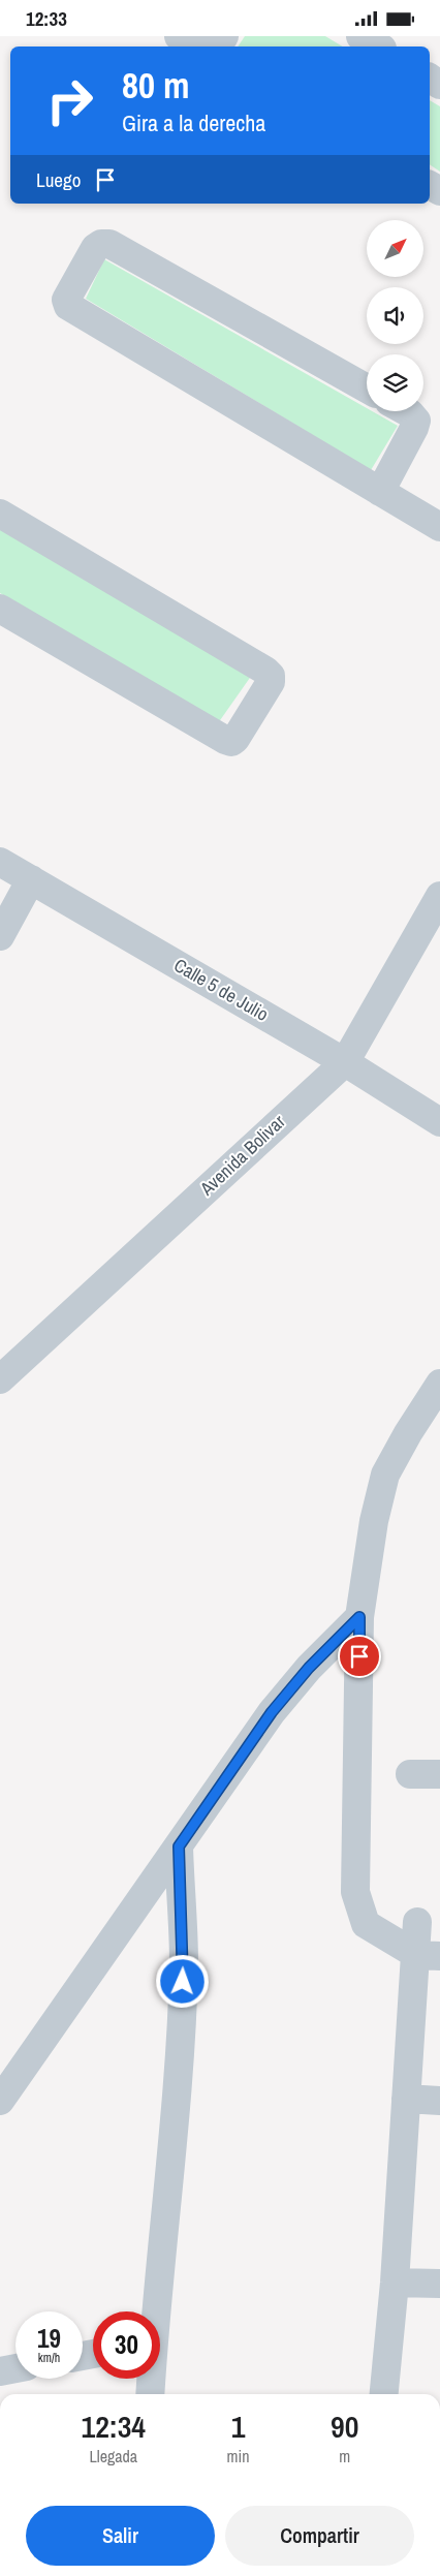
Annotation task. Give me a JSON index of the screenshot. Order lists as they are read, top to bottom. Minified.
{"streets":{"street":["Calle 5 de Julio","Avenida Bolivar"]},"crossings":[["Calle 5 de Julio","Avenida Bolivar"]],"north":"top right","page":{"status":"12:33","turn":["80 m","Gira a la derecha"],"then":"Luego","speed":"19 km/h","limit":"30","eta":["12:34","Llegada","1","min","90","m"],"buttons":["Salir","Compartir"]}}
